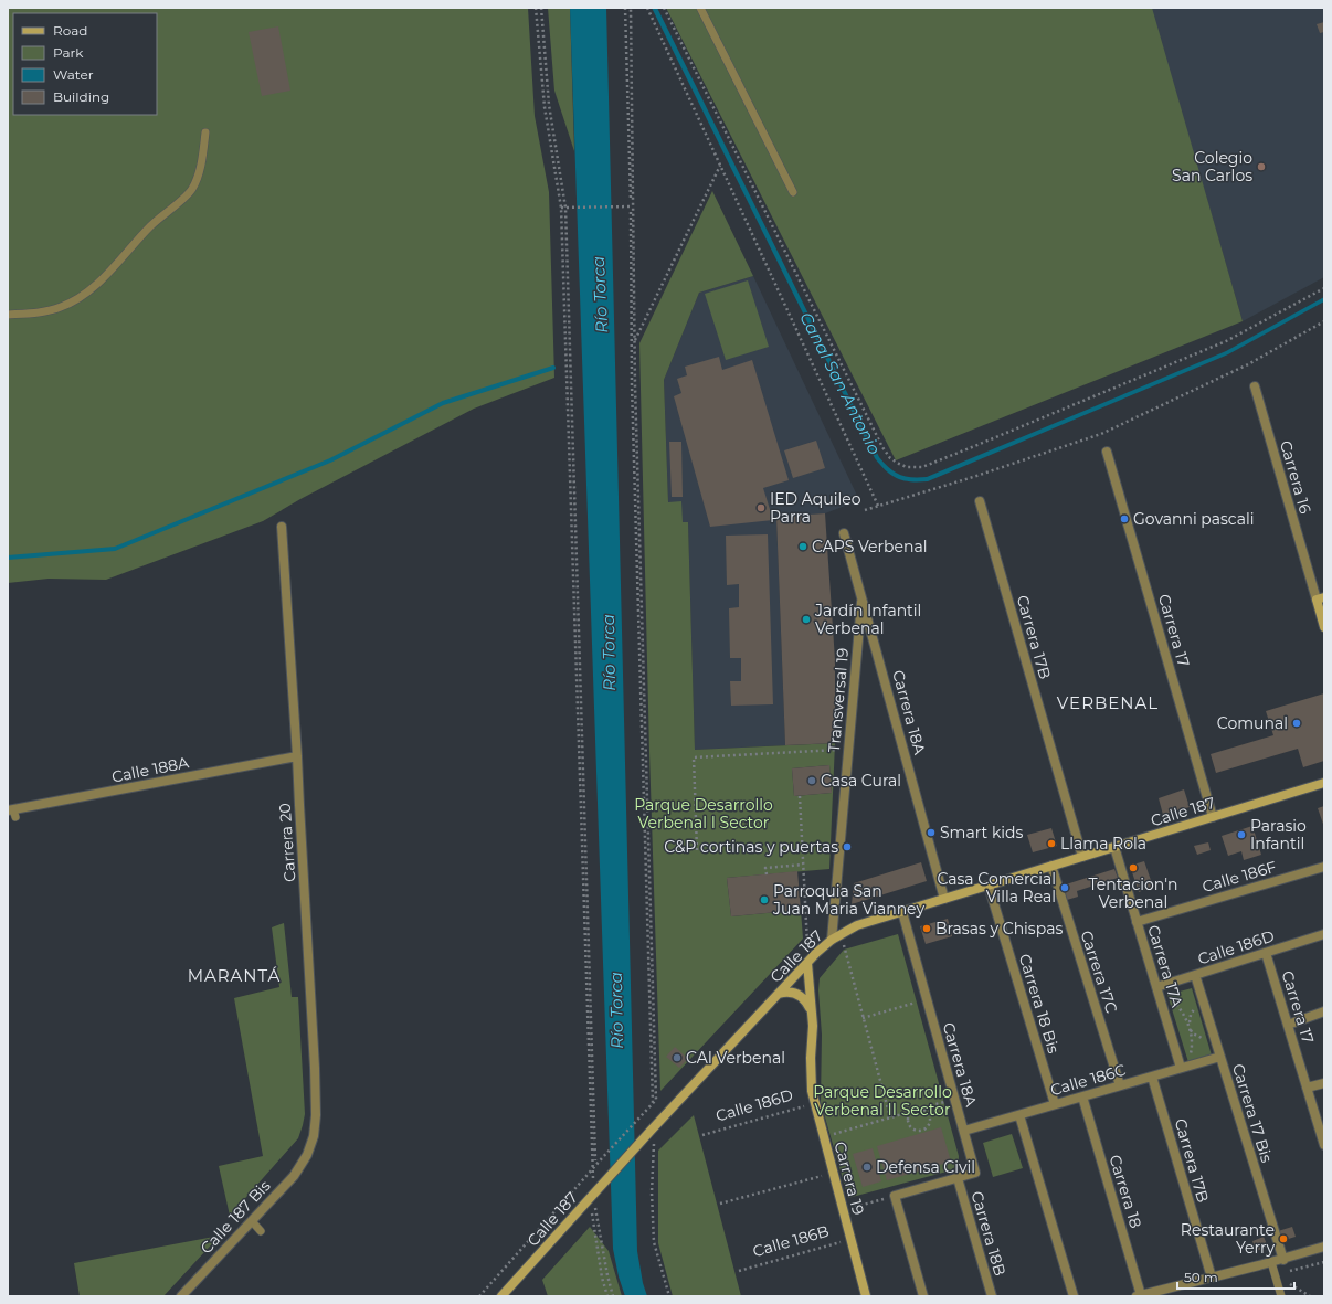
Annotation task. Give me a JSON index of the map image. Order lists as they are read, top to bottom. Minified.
{"streets":{"street":["Carrera 16","Carrera 17","Carrera 17B","Transversal 19","Carrera 18A","Calle 188A","Calle 187","Carrera 20","Calle 186F","Calle 186D","Carrera 17A","Carrera 17C","Carrera 18 Bis","Calle 186C","Carrera 17 Bis","Carrera 19","Carrera 18","Calle 187 Bis","Carrera 18B"],"path":["Calle 186B"]},"crossings":[["Carrera 17","Calle 187"],["Carrera 17","Calle 186D"],["Carrera 17B","Calle 187"],["Carrera 17B","Calle 186C"],["Transversal 19","Carrera 18A"],["Transversal 19","Calle 187"],["Carrera 18A","Calle 187"],["Carrera 18A","Calle 186C"],["Carrera 18A","Carrera 18B"],["Calle 188A","Carrera 20"],["Calle 187","Carrera 17A"],["Calle 187","Carrera 17C"],["Calle 187","Carrera 18 Bis"],["Calle 187","Carrera 19"],["Carrera 20","Calle 187 Bis"],["Calle 186F","Carrera 17A"],["Calle 186D","Carrera 17A"],["Calle 186D","Carrera 17 Bis"],["Calle 186D","Carrera 19"],["Carrera 17A","Calle 186C"],["Carrera 17C","Calle 186C"],["Carrera 18 Bis","Calle 186C"],["Calle 186C","Carrera 17 Bis"],["Calle 186C","Carrera 18"],["Carrera 19","Calle 186B"]],"districts":["VERBENAL","MARANTÁ"],"water":["Río Torca","Canal San Antonio"],"parks":["Parque Desarrollo Verbenal I Sector","Parque Desarrollo Verbenal II Sector"],"places":["Colegio San Carlos","IED Aquileo Parra","Govanni pascali","CAPS Verbenal","Jardín Infantil Verbenal","Comunal","Casa Cural","Smart kids","Parasio Infantil","Llama Rola","C&P cortinas y puertas","Tentacion'n Verbenal","Casa Comercial Villa Real","Parroquia San Juan Maria Vianney","Brasas y Chispas","CAI Verbenal","Defensa Civil","Restaurante Yerry"],"legend":["Road","Park","Water","Building"],"scale_bar":"50 m"}
